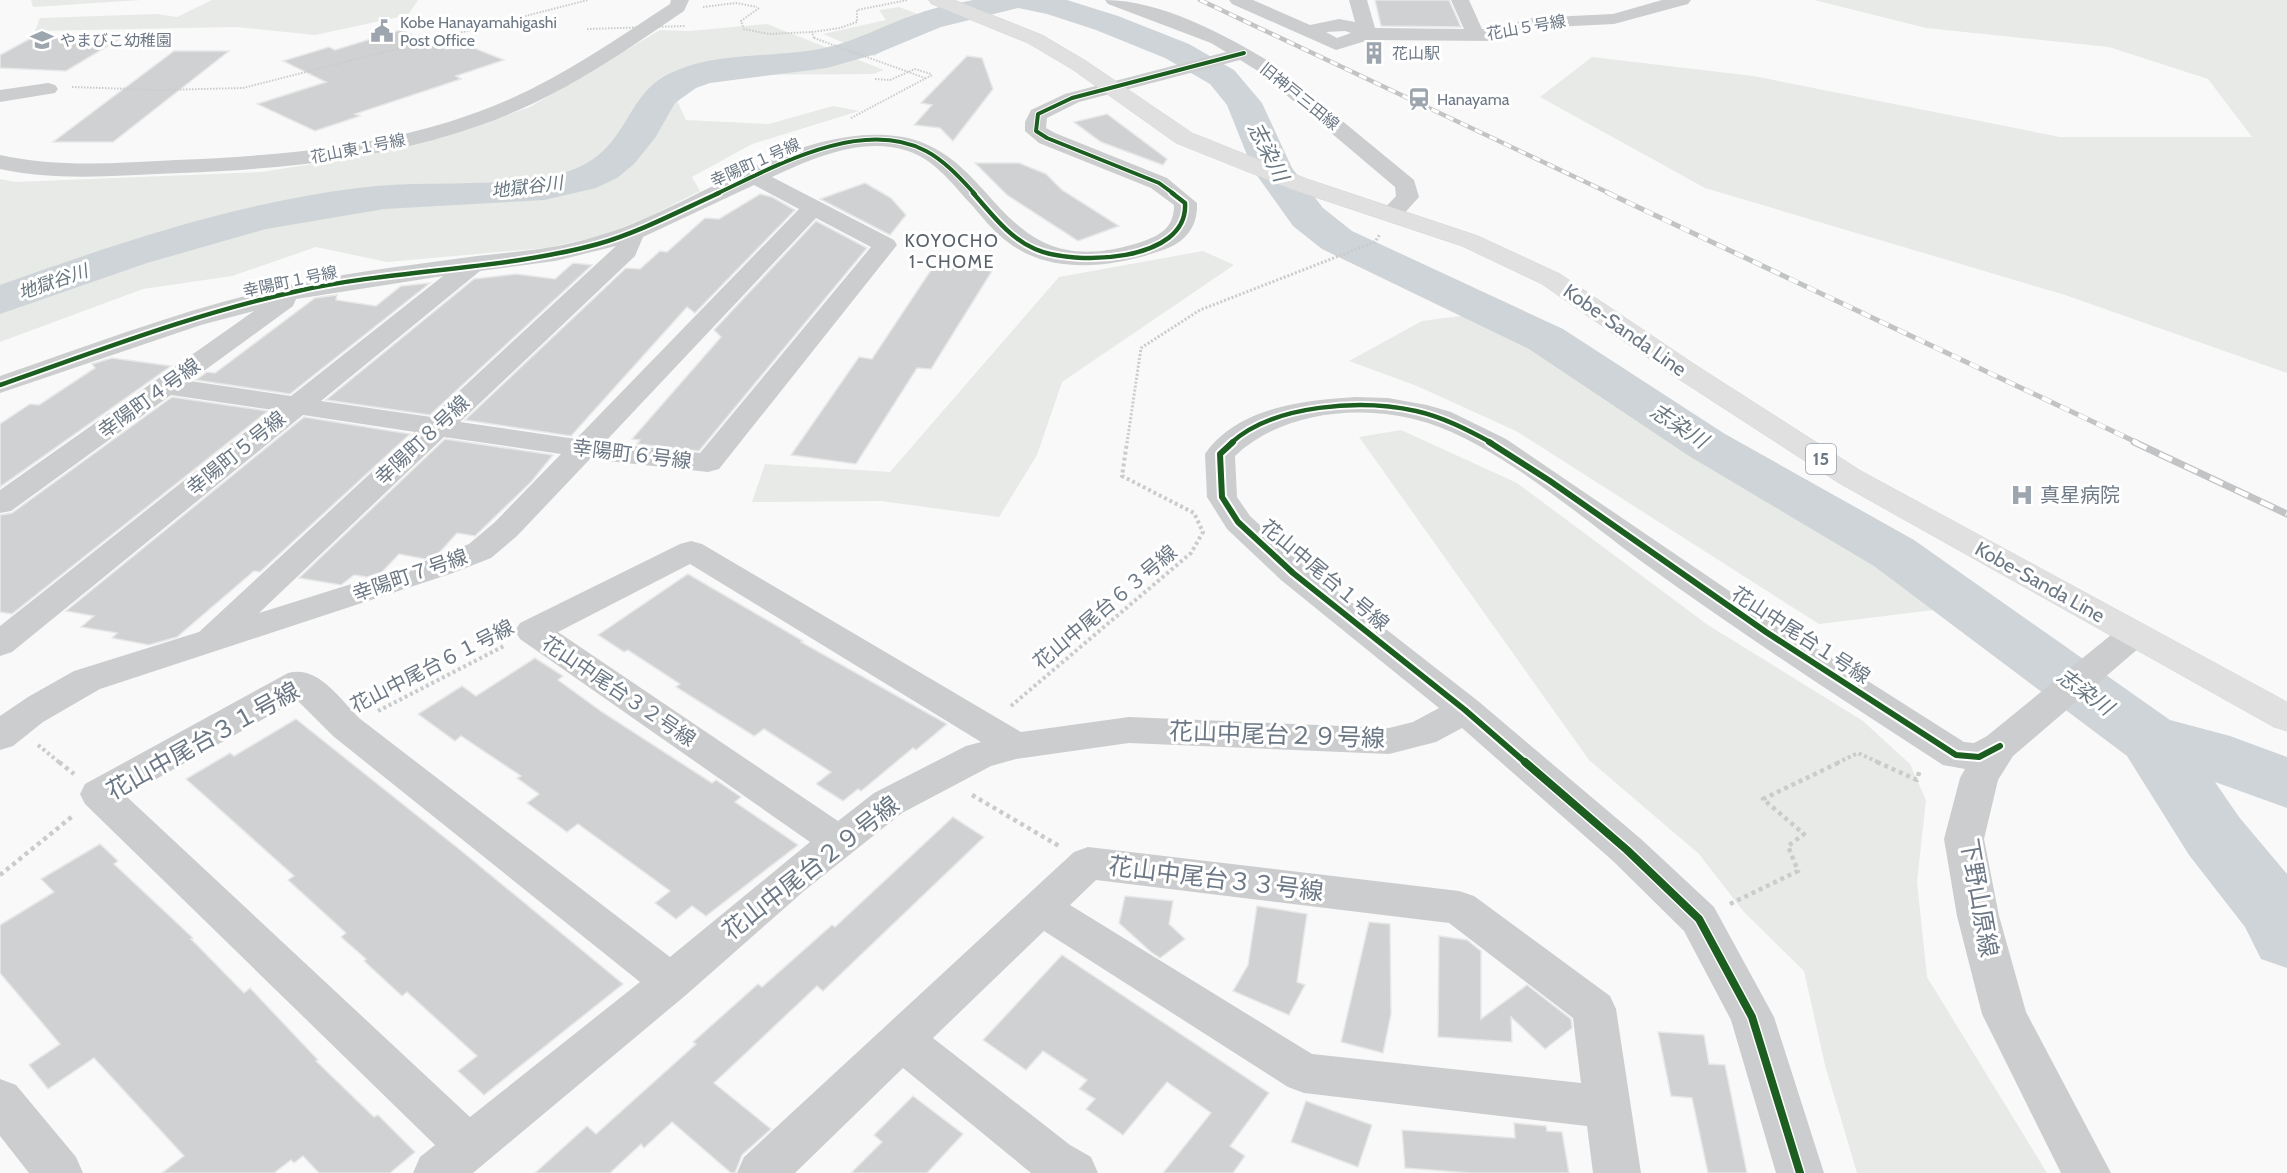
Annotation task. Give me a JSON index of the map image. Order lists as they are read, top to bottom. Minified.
{"streets":{"main road":["Kobe-Sanda Line","15"],"street":["花山５号線","旧神戸三田線","花山東１号線","幸陽町１号線","幸陽町４号線","幸陽町８号線","幸陽町５号線","幸陽町６号線","幸陽町７号線","花山中尾台１号線","花山中尾台３２号線","花山中尾台２９号線","花山中尾台３１号線","花山中尾台３３号線","下野山原線"],"path":["花山中尾台６３号線","花山中尾台６１号線"]},"crossings":[["旧神戸三田線","幸陽町１号線"],["旧神戸三田線","Kobe-Sanda Line"],["幸陽町１号線","Kobe-Sanda Line"],["幸陽町１号線","幸陽町４号線"],["幸陽町１号線","幸陽町８号線"],["幸陽町１号線","幸陽町５号線"],["幸陽町１号線","幸陽町６号線"],["Kobe-Sanda Line","下野山原線"],["幸陽町４号線","幸陽町６号線"],["幸陽町８号線","幸陽町６号線"],["幸陽町８号線","幸陽町７号線"],["幸陽町５号線","幸陽町６号線"],["幸陽町６号線","幸陽町７号線"],["花山中尾台１号線","花山中尾台２９号線"],["花山中尾台１号線","下野山原線"],["花山中尾台６３号線","花山中尾台３２号線"],["花山中尾台６３号線","花山中尾台２９号線"],["花山中尾台６１号線","花山中尾台３２号線"],["花山中尾台６１号線","花山中尾台３１号線"],["花山中尾台３２号線","花山中尾台２９号線"],["花山中尾台２９号線","花山中尾台３１号線"]],"districts":["KOYOCHO 1-CHOME"],"water":["志染川","地獄谷川"],"places":{"public building":["Kobe Hanayamahigashi Post Office"],"school or university":["やまびこ幼稚園"],"building":["花山駅"],"station":["Hanayama"],"hospital":["真星病院"]}}
